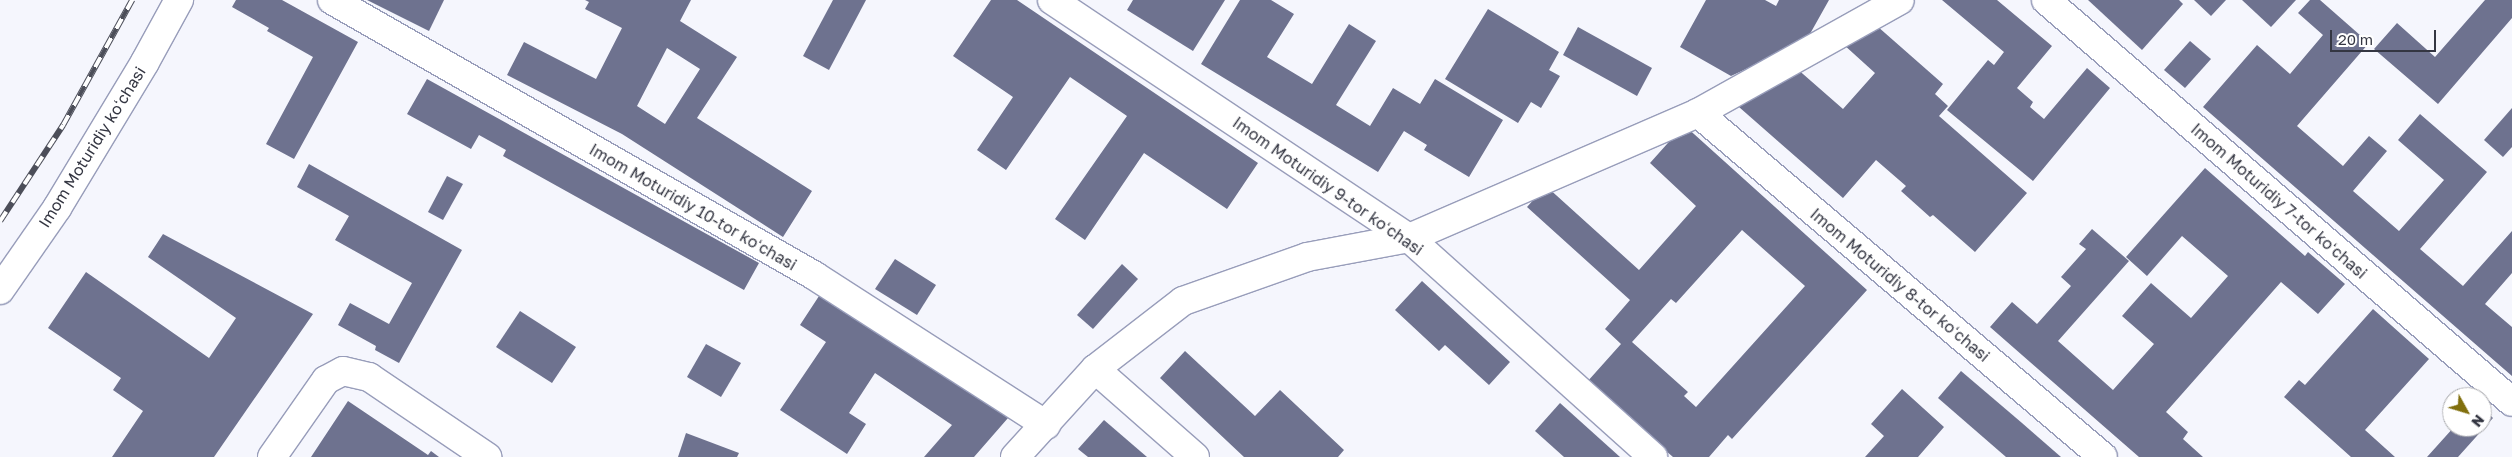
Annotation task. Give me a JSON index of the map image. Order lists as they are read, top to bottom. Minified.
{"streets":{"street":["Imom Moturidiy koʻchasi","Imom Moturidiy 9-tor koʻchasi","Imom Moturidiy 7-tor koʻchasi","Imom Moturidiy 10-tor koʻchasi","Imom Moturidiy 8-tor koʻchasi"]},"scale_bar":"20 m","north":"bottom right"}
